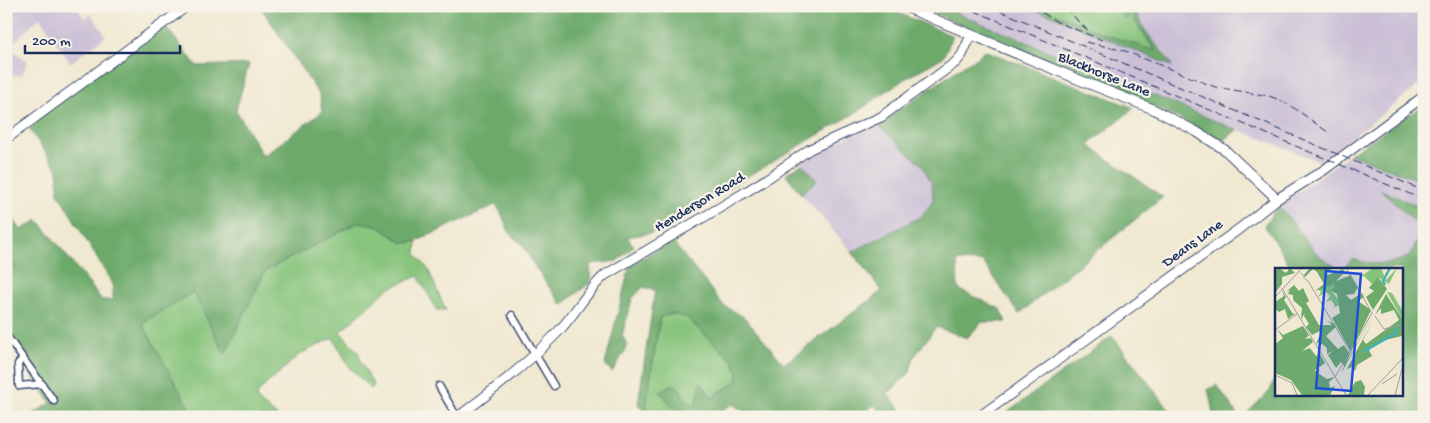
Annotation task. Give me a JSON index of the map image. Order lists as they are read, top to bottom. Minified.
{"streets":{"street":["Blackhorse Lane","Henderson Road","Deans Lane"]},"crossings":[["Blackhorse Lane","Henderson Road"],["Blackhorse Lane","Deans Lane"]],"scale_bar":"200 m"}
